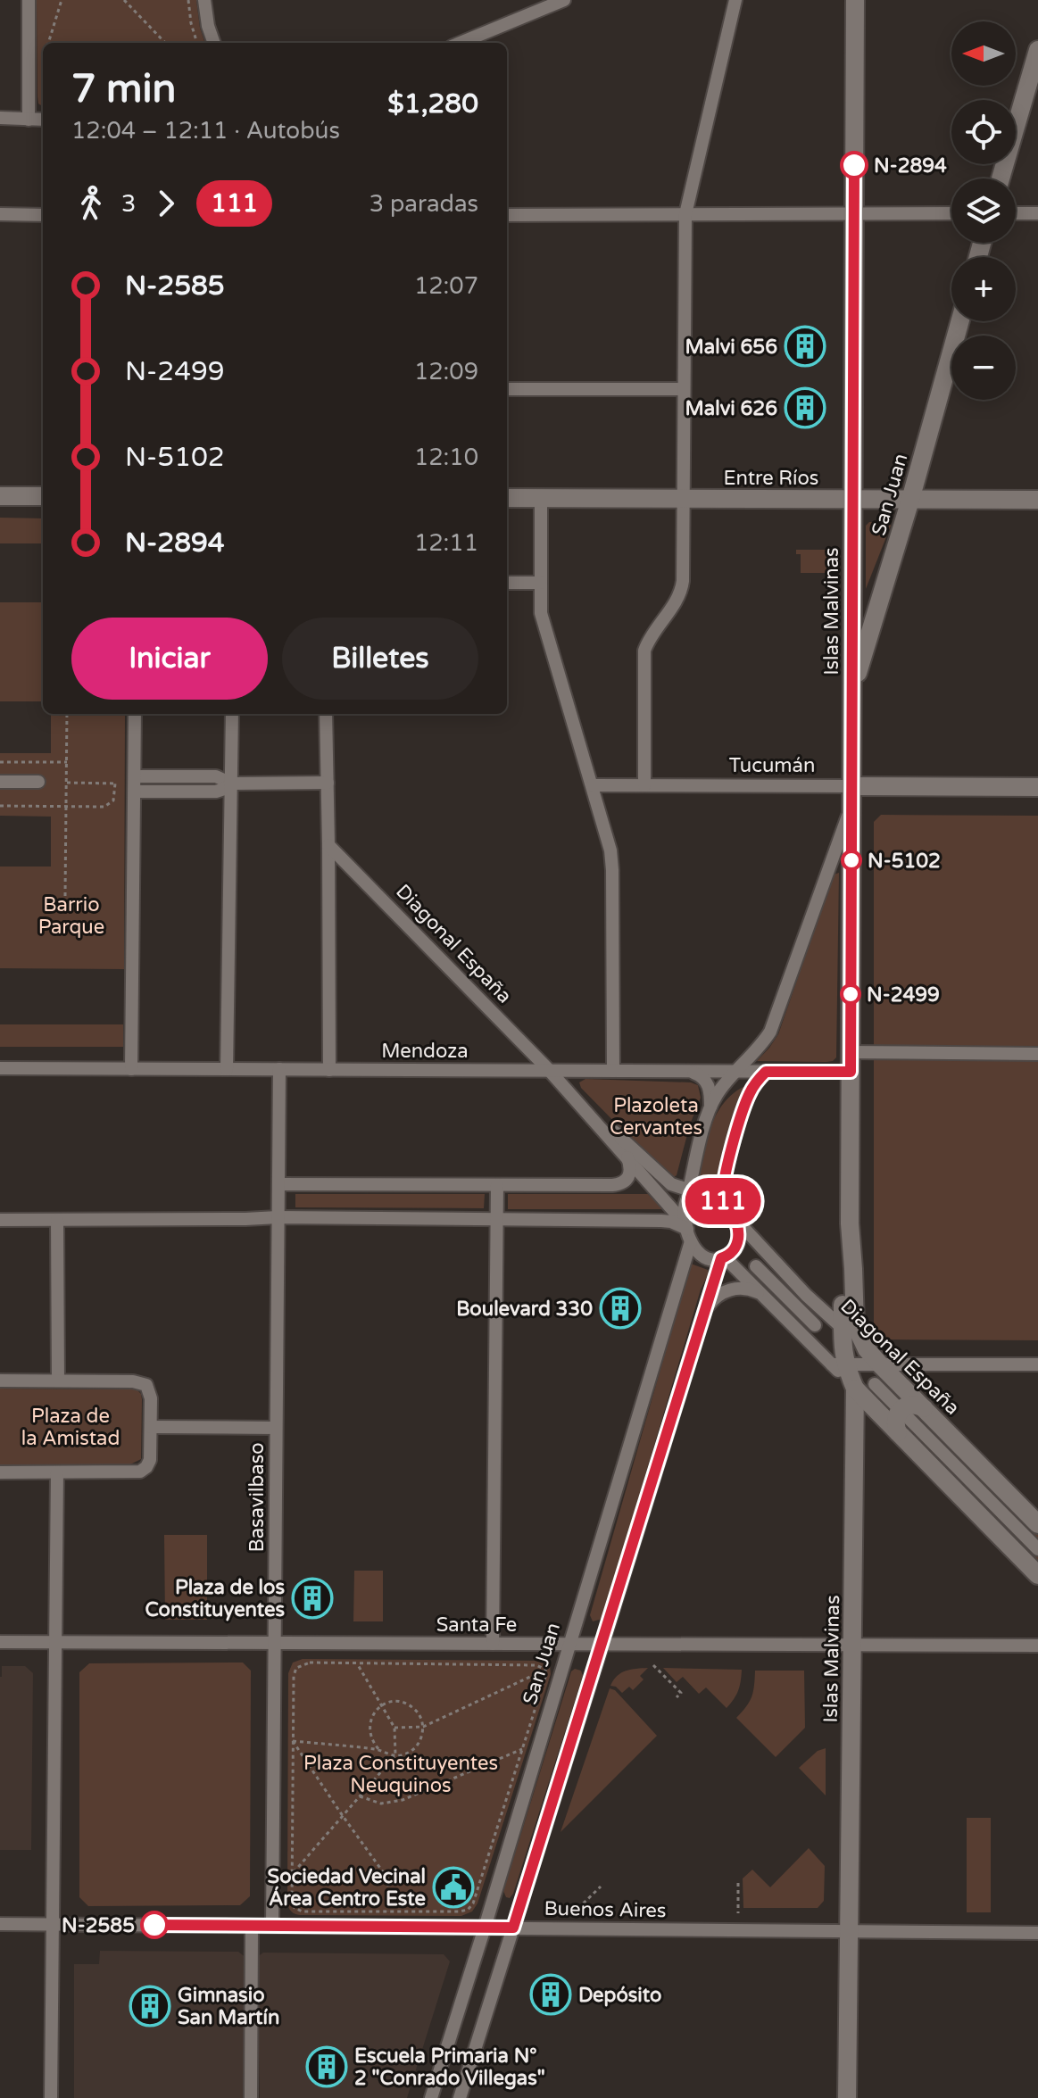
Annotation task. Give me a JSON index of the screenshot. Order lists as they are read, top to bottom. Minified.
{"streets":{"main road":["Entre Ríos","San Juan","Islas Malvinas","Tucumán","Diagonal España"],"street":["Mendoza","Basavilbaso","Santa Fe","Buenos Aires"]},"crossings":[["Entre Ríos","San Juan"],["Entre Ríos","Islas Malvinas"],["San Juan","Islas Malvinas"],["San Juan","Diagonal España"],["San Juan","Santa Fe"],["San Juan","Buenos Aires"],["Islas Malvinas","Tucumán"],["Islas Malvinas","Diagonal España"],["Islas Malvinas","Mendoza"],["Islas Malvinas","Santa Fe"],["Islas Malvinas","Buenos Aires"],["Diagonal España","Mendoza"],["Mendoza","Basavilbaso"],["Basavilbaso","Santa Fe"],["Basavilbaso","Buenos Aires"]],"parks":["Barrio Parque","Plazoleta Cervantes","Plaza de la Amistad","Plaza Constituyentes Neuquinos"],"places":{"other":["N-2894","N-5102","N-2499","N-2585"],"building":["Malvi 656","Malvi 626","Boulevard 330","Plaza de los Constituyentes","Depósito","Gimnasio San Martín","Escuela Primaria N° 2 \"Conrado Villegas\""],"public building":["Sociedad Vecinal Área Centro Este"]},"lines":["bus line 111"],"north":"left","page":{"on_map":"111","map_buttons":["+","−"],"heading":["7 min","12:04 – 12:11 · Autobús","$1,280"],"legs":["3","111","3 paradas"],"list":[{"name":"N-2585","value":"12:07"},{"name":"N-2499","value":"12:09"},{"name":"N-5102","value":"12:10"},{"name":"N-2894","value":"12:11"}],"buttons":["Iniciar","Billetes"]}}
